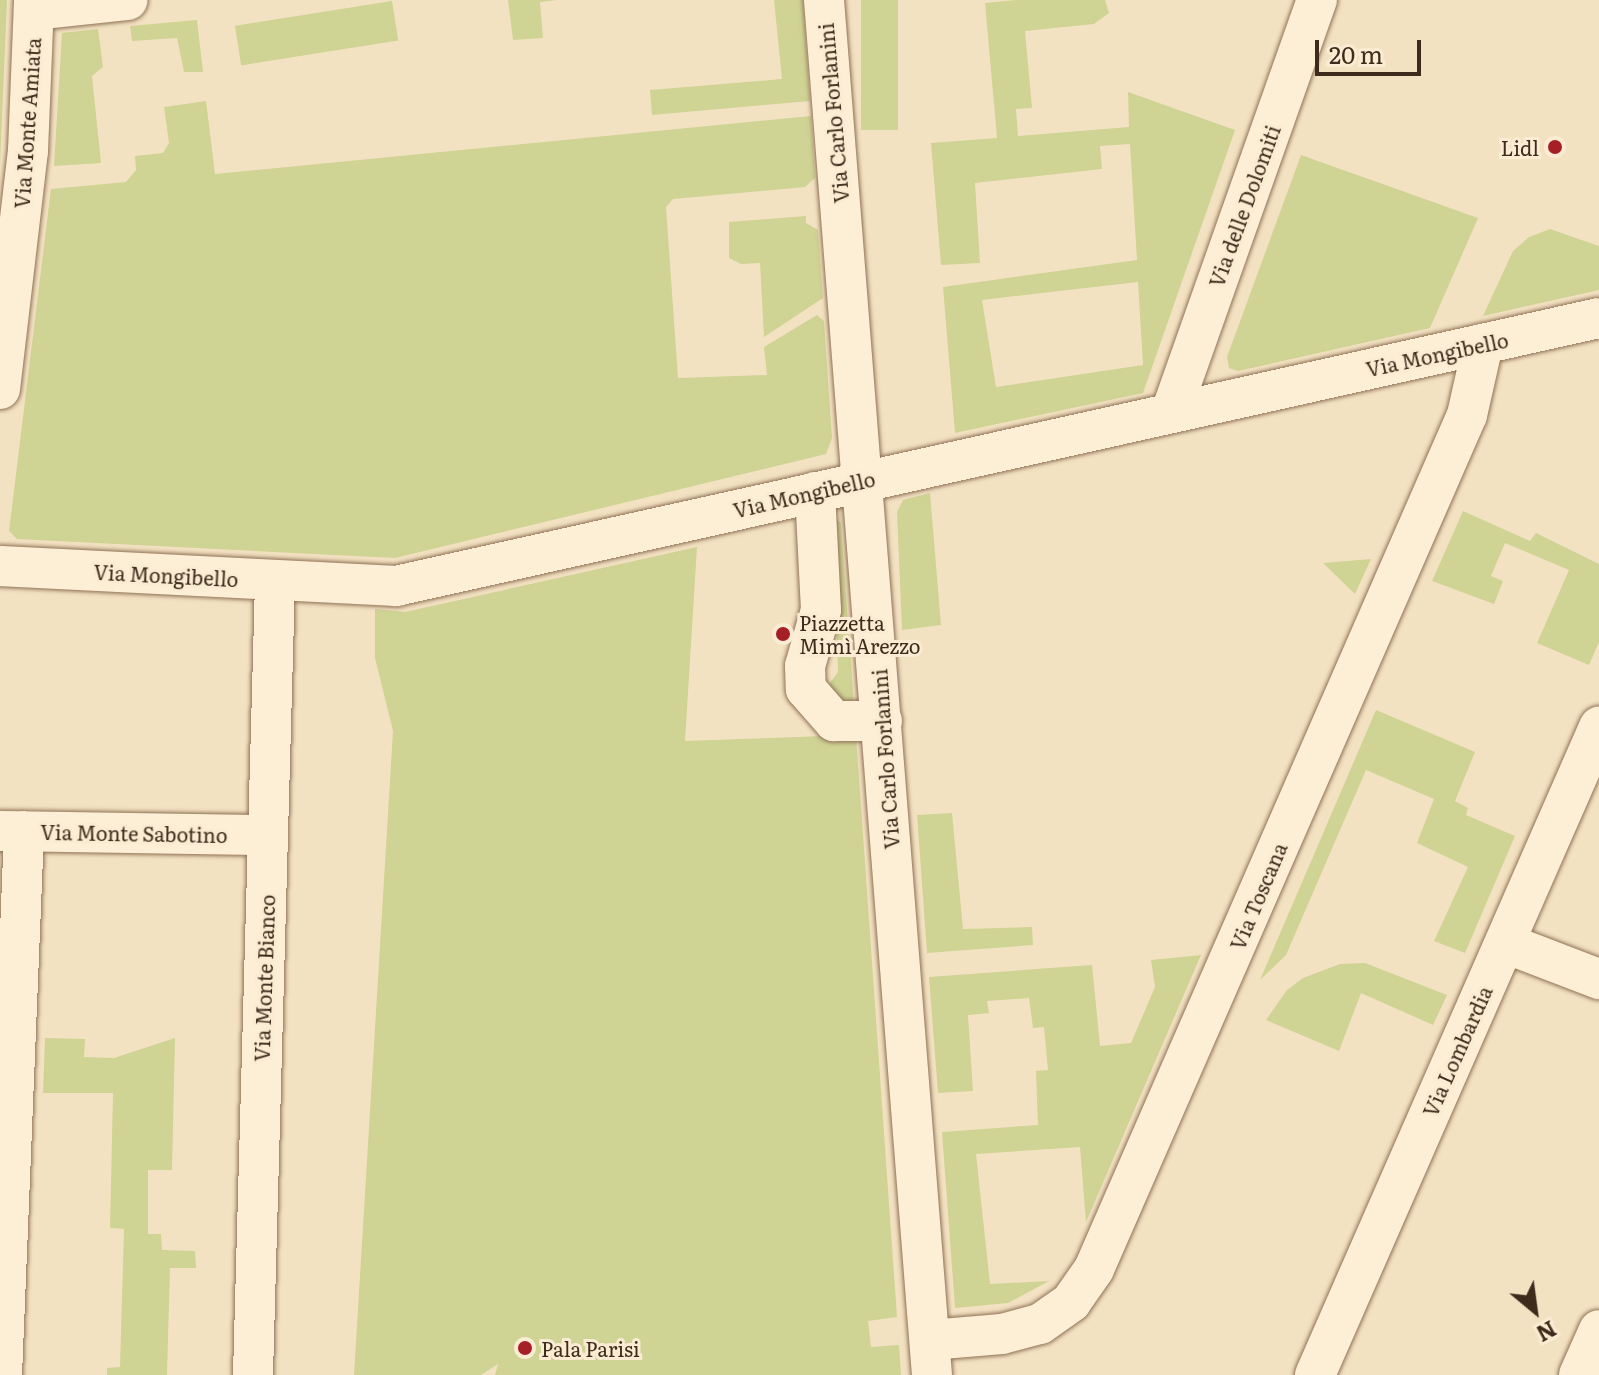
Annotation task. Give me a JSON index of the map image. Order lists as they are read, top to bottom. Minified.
{"streets":{"street":["Via Carlo Forlanini","Via Monte Amiata","Via delle Dolomiti","Via Mongibello","Via Monte Sabotino","Via Toscana","Via Monte Bianco","Via Lombardia"]},"crossings":[["Via Carlo Forlanini","Via Mongibello"],["Via Carlo Forlanini","Via Toscana"],["Via delle Dolomiti","Via Mongibello"],["Via Mongibello","Via Toscana"],["Via Mongibello","Via Monte Bianco"],["Via Monte Sabotino","Via Monte Bianco"]],"places":["Lidl","Piazzetta Mimì Arezzo","Pala Parisi"],"scale_bar":"20 m","north":"bottom right"}
